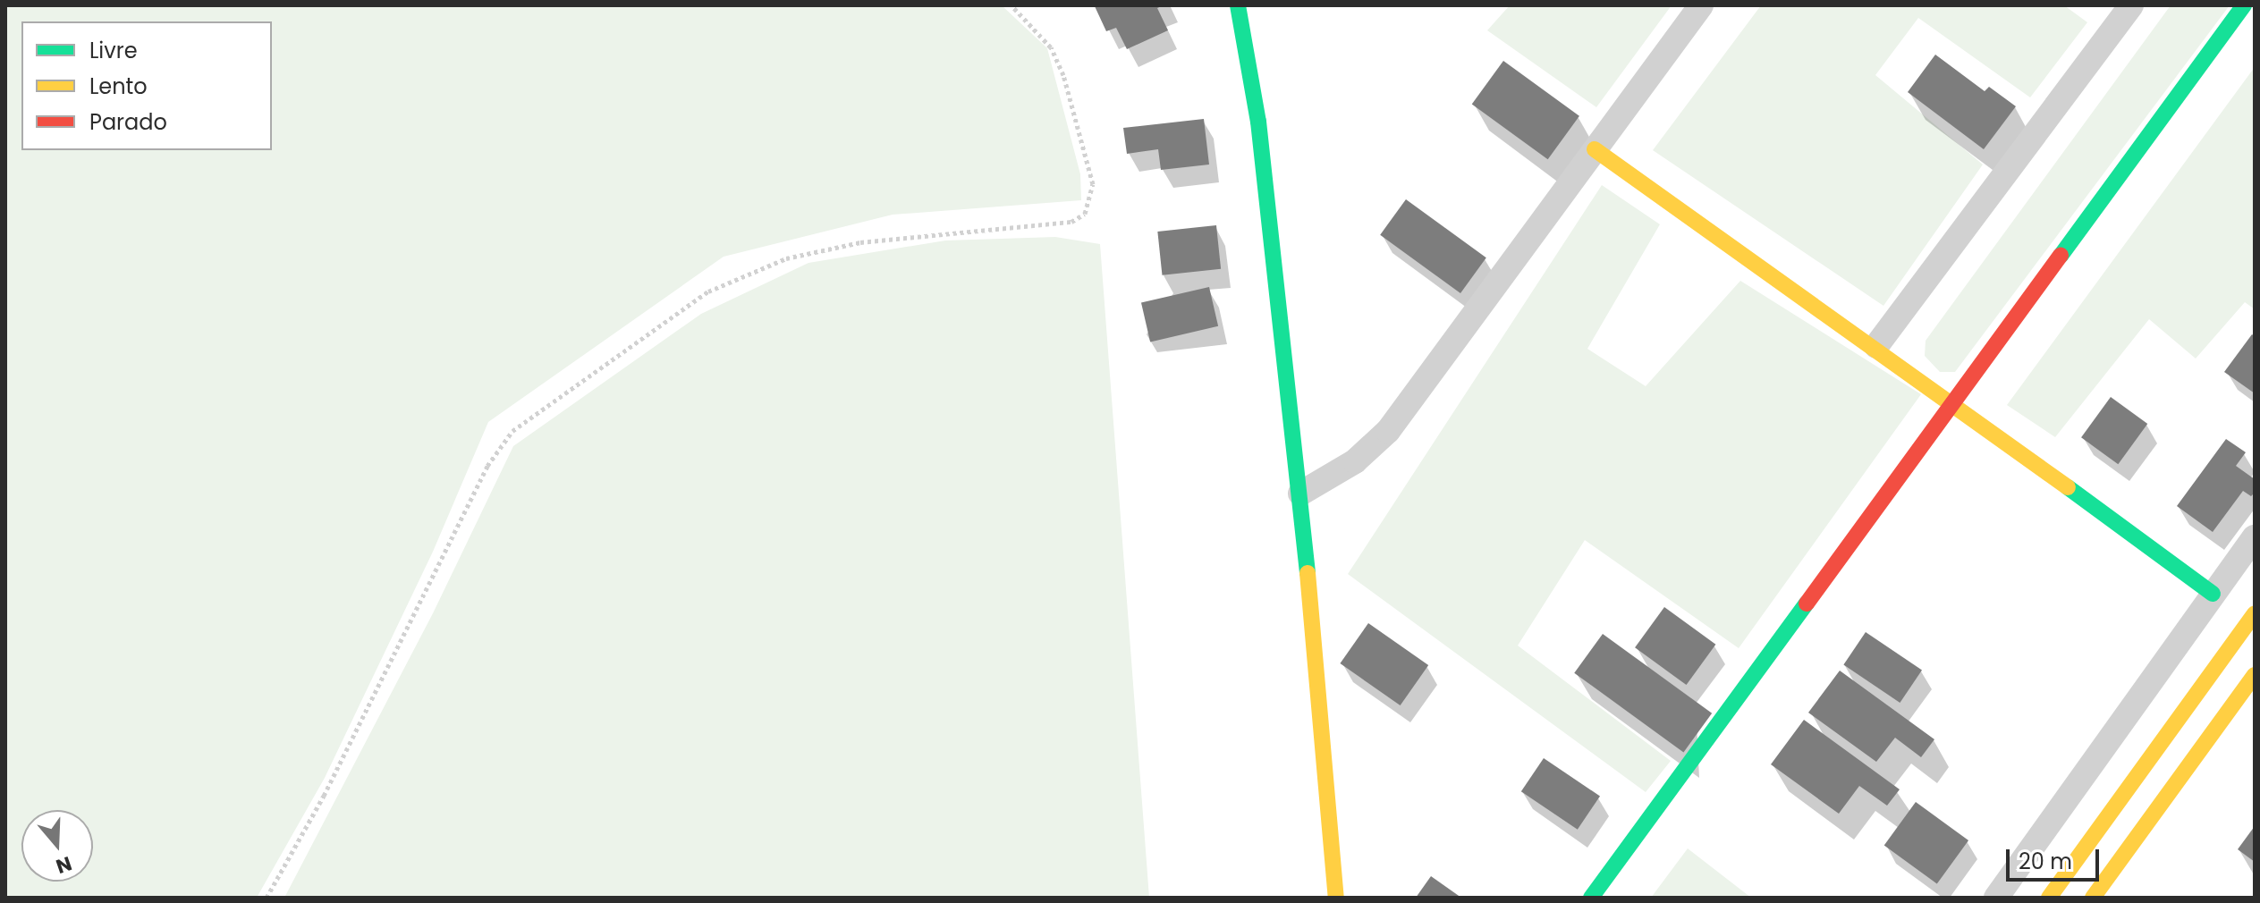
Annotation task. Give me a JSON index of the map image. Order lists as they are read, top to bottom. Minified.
{"legend":["Livre","Lento","Parado"],"scale_bar":"20 m","north":"bottom"}
